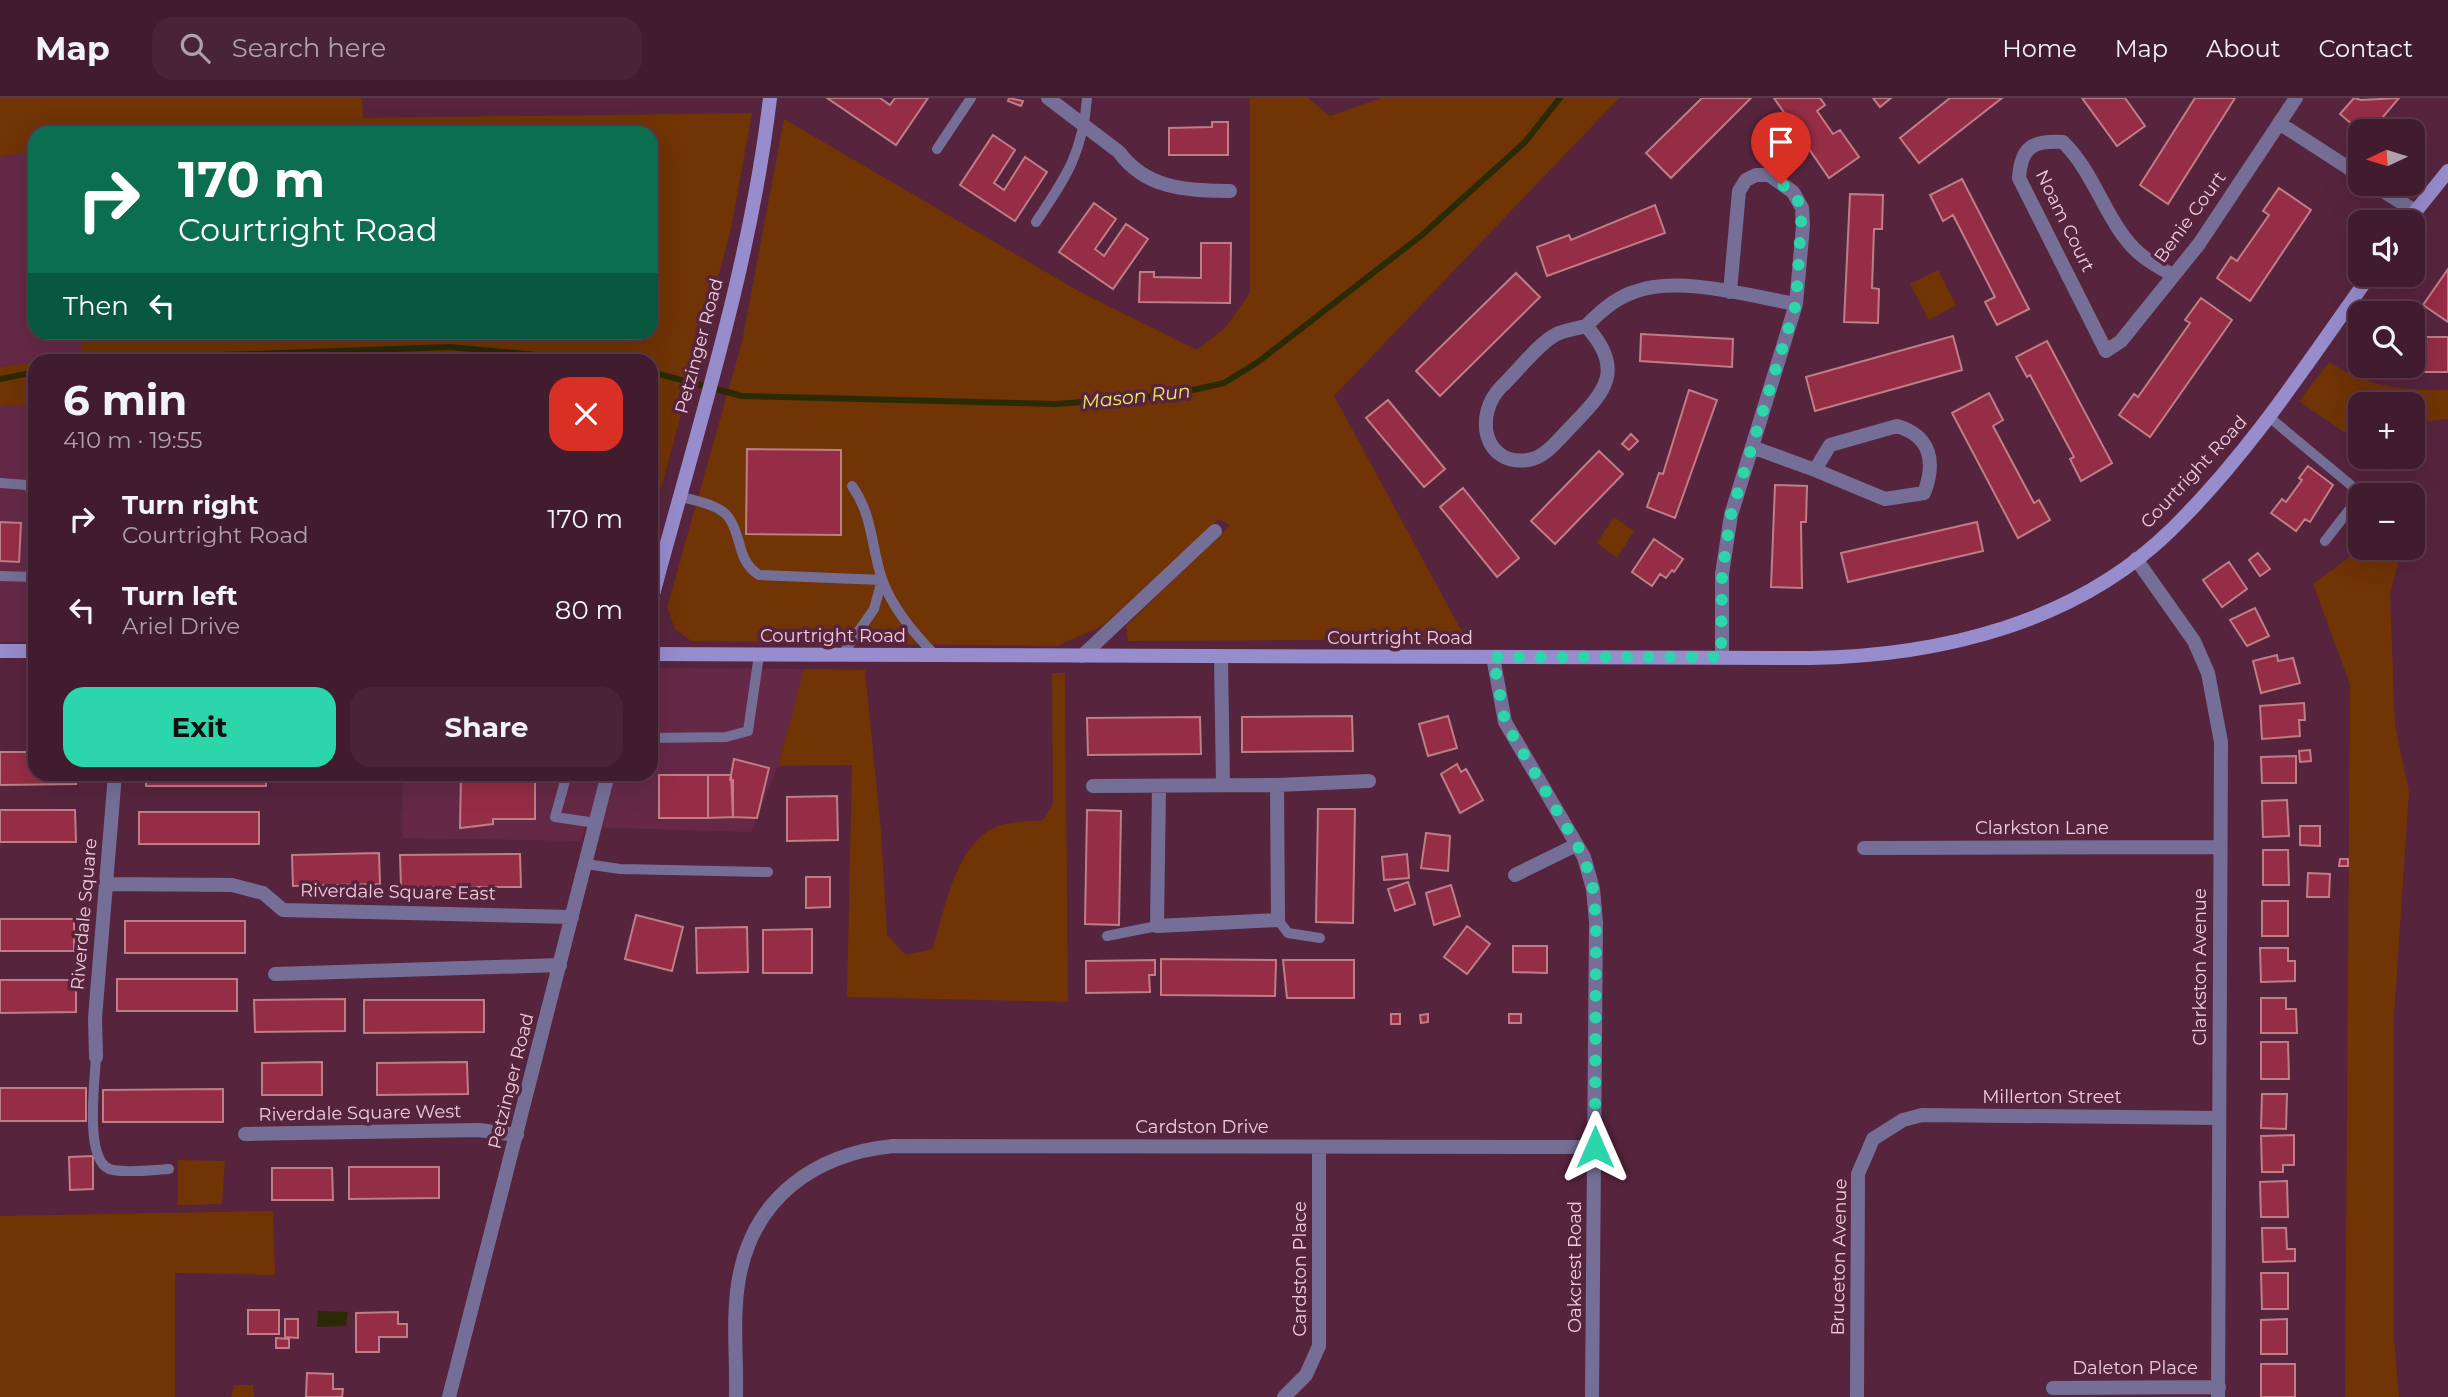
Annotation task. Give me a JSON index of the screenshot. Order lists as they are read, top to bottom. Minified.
{"streets":{"street":["Benie Court","Noam Court","Petzinger Road","Courtright Road","Clarkston Lane","Riverdale Square East","Riverdale Square","Clarkston Avenue","Millerton Street","Riverdale Square West","Cardston Drive","Bruceton Avenue","Oakcrest Road","Cardston Place","Daleton Place"]},"crossings":[["Benie Court","Noam Court"],["Petzinger Road","Riverdale Square East"],["Petzinger Road","Riverdale Square West"],["Courtright Road","Clarkston Avenue"],["Courtright Road","Oakcrest Road"],["Clarkston Lane","Clarkston Avenue"],["Riverdale Square East","Riverdale Square"],["Clarkston Avenue","Millerton Street"],["Clarkston Avenue","Daleton Place"],["Millerton Street","Bruceton Avenue"],["Cardston Drive","Oakcrest Road"],["Cardston Drive","Cardston Place"]],"water":["Mason Run"],"north":"left","page":{"header":"Map","search":"Search here","nav":["Home","Map","About","Contact"],"map_buttons":["+","−"],"turn":["170 m","Courtright Road"],"then":"Then","heading":["6 min","410 m · 19:55"],"list":[{"name":"Turn right","note":"Courtright Road","value":"170 m"},{"name":"Turn left","note":"Ariel Drive","value":"80 m"}],"buttons":["Exit","Share"]}}
